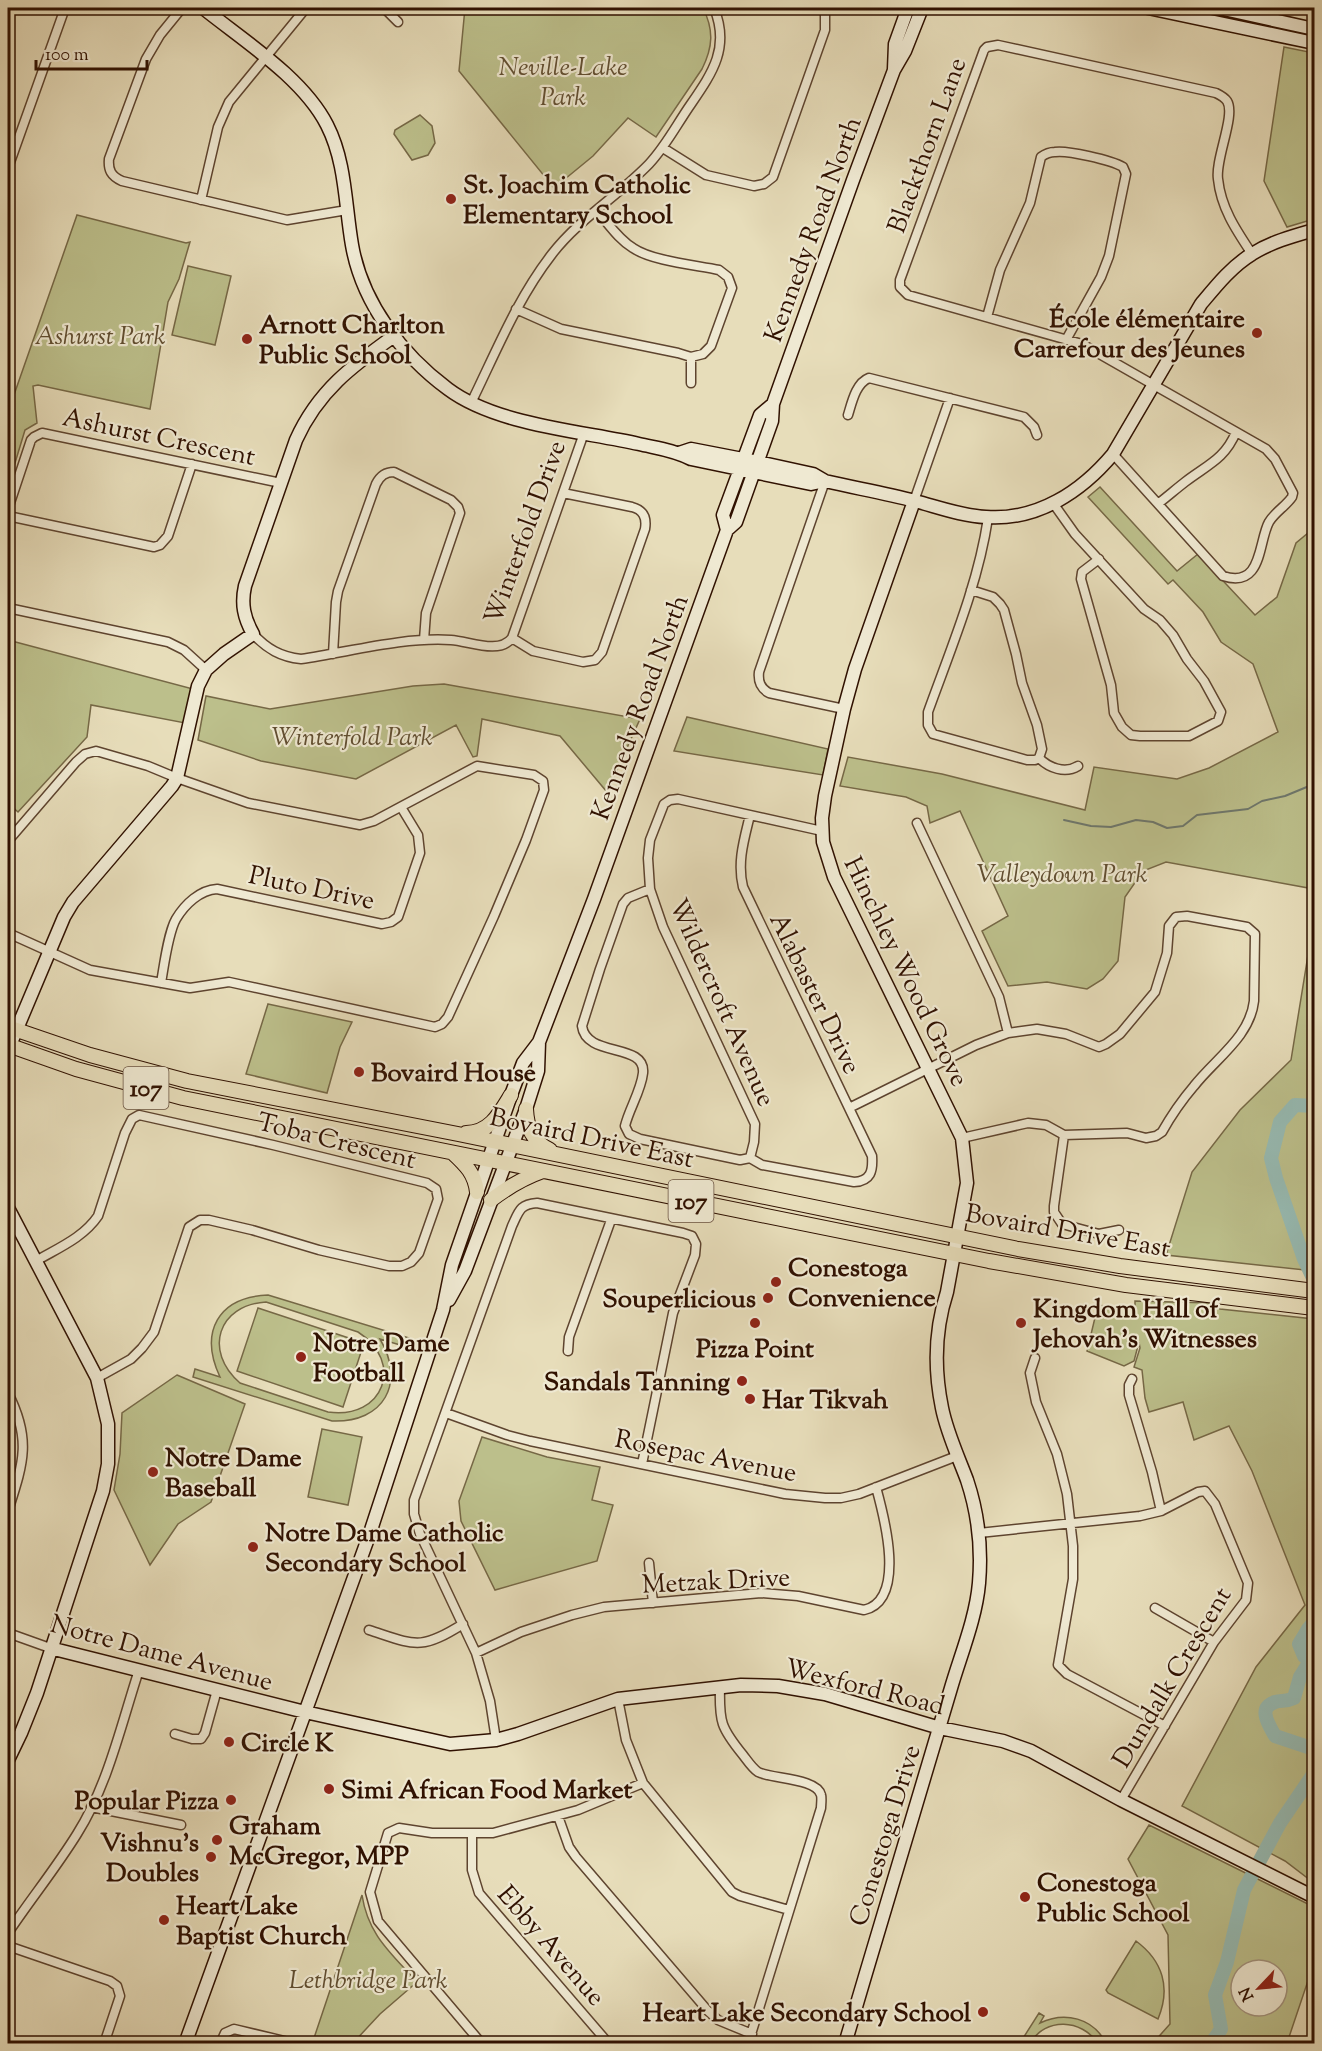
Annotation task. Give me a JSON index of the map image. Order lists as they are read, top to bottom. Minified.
{"streets":{"main road":["107","Bovaird Drive East"],"street":["Blackthorn Lane","Kennedy Road North","Ashurst Crescent","Winterfold Drive","Pluto Drive","Hinchley Wood Grove","Alabaster Drive","Wildercroft Avenue","Toba Crescent","Rosepac Avenue","Metzak Drive","Notre Dame Avenue","Dundalk Crescent","Wexford Road","Conestoga Drive","Ebby Avenue"]},"crossings":[["Hinchley Wood Grove","Wildercroft Avenue"],["Hinchley Wood Grove","Bovaird Drive East"],["Hinchley Wood Grove","Conestoga Drive"],["Alabaster Drive","Wildercroft Avenue"],["Bovaird Drive East","Conestoga Drive"],["Rosepac Avenue","Metzak Drive"],["Rosepac Avenue","Conestoga Drive"],["Notre Dame Avenue","Wexford Road"],["Dundalk Crescent","Wexford Road"],["Dundalk Crescent","Conestoga Drive"],["Wexford Road","Conestoga Drive"]],"parks":["Neville-Lake Park","Ashurst Park","Winterfold Park","Valleydown Park","Lethbridge Park"],"places":["St. Joachim Catholic Elementary School","École élémentaire Carrefour des Jeunes","Arnott Charlton Public School","Bovaird House","Conestoga Convenience","Souperlicious","Pizza Point","Kingdom Hall of Jehovah's Witnesses","Notre Dame Football","Sandals Tanning","Har Tikvah","Notre Dame Baseball","Notre Dame Catholic Secondary School","Circle K","Simi African Food Market","Popular Pizza","Graham McGregor, MPP","Vishnu's Doubles","Conestoga Public School","Heart Lake Baptist Church","Heart Lake Secondary School"],"scale_bar":"100 m","north":"bottom left"}
